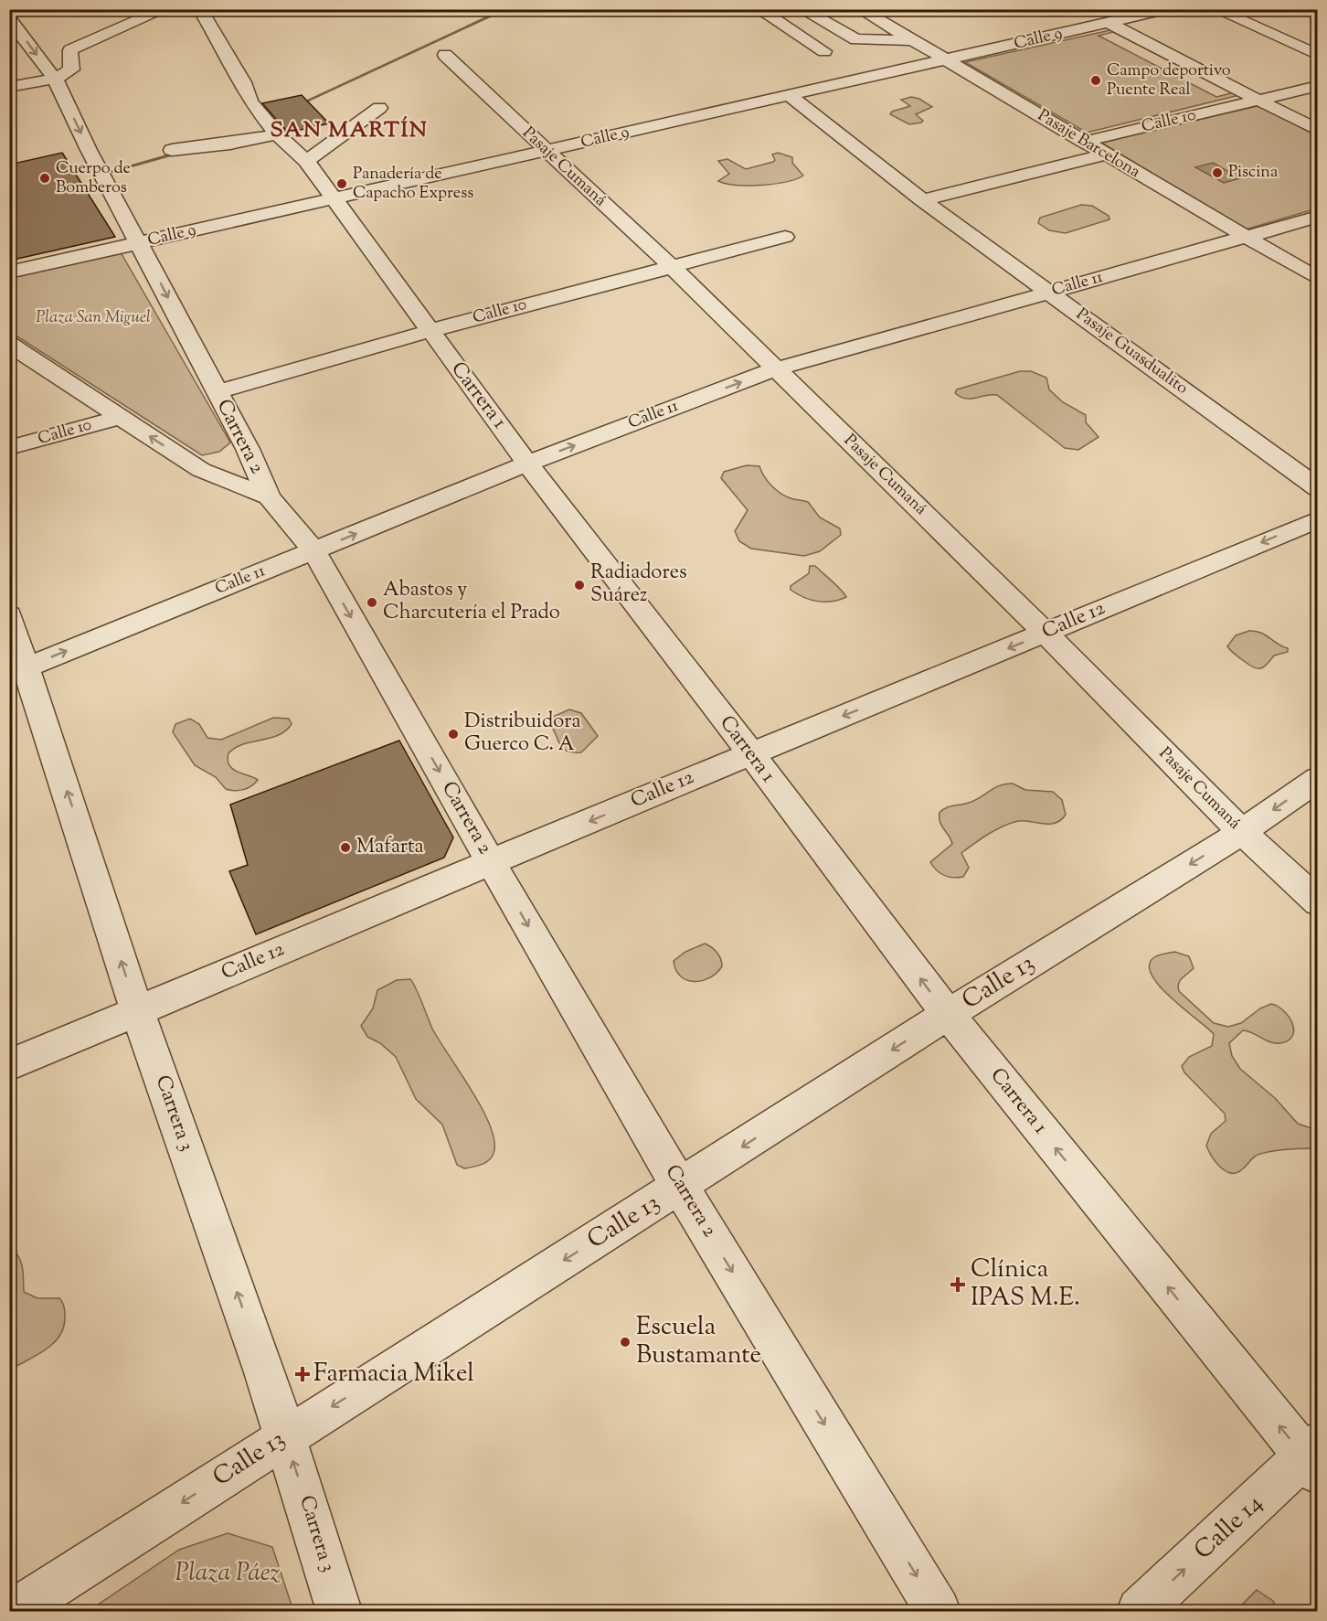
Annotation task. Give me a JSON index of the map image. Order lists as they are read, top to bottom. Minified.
{"streets":{"street":["Calle 9","Calle 10","Pasaje Barcelona","Pasaje Cumaná","Calle 11","Pasaje Guasdualito","Carrera 1","Carrera 2","Calle 12","Calle 13","Carrera 3","Calle 14"]},"crossings":[["Calle 9","Pasaje Barcelona"],["Calle 9","Pasaje Cumaná"],["Calle 9","Pasaje Guasdualito"],["Calle 9","Carrera 1"],["Calle 9","Carrera 2"],["Calle 10","Pasaje Barcelona"],["Calle 10","Pasaje Cumaná"],["Calle 10","Carrera 1"],["Calle 10","Carrera 2"],["Pasaje Barcelona","Calle 11"],["Pasaje Cumaná","Calle 11"],["Pasaje Cumaná","Calle 12"],["Pasaje Cumaná","Calle 13"],["Calle 11","Pasaje Guasdualito"],["Calle 11","Carrera 1"],["Calle 11","Carrera 2"],["Calle 11","Carrera 3"],["Carrera 1","Calle 12"],["Carrera 1","Calle 13"],["Carrera 1","Calle 14"],["Carrera 2","Calle 12"],["Carrera 2","Calle 13"],["Calle 12","Carrera 3"],["Calle 13","Carrera 3"]],"one_way":["Calle 11","Carrera 1","Carrera 2","Calle 12","Calle 13","Carrera 3","Calle 14"],"districts":["SAN MARTÍN"],"parks":["Plaza San Miguel","Plaza Páez"],"places":{"other":["Campo deportivo Puente Real","Piscina","Cuerpo de Bomberos","Panadería de Capacho Express","Radiadores Suárez","Abastos y Charcutería el Prado","Distribuidora Guerco C. A","Mafarta","Escuela Bustamante"],"health":["Clínica IPAS M.E.","Farmacia Mikel"]}}
